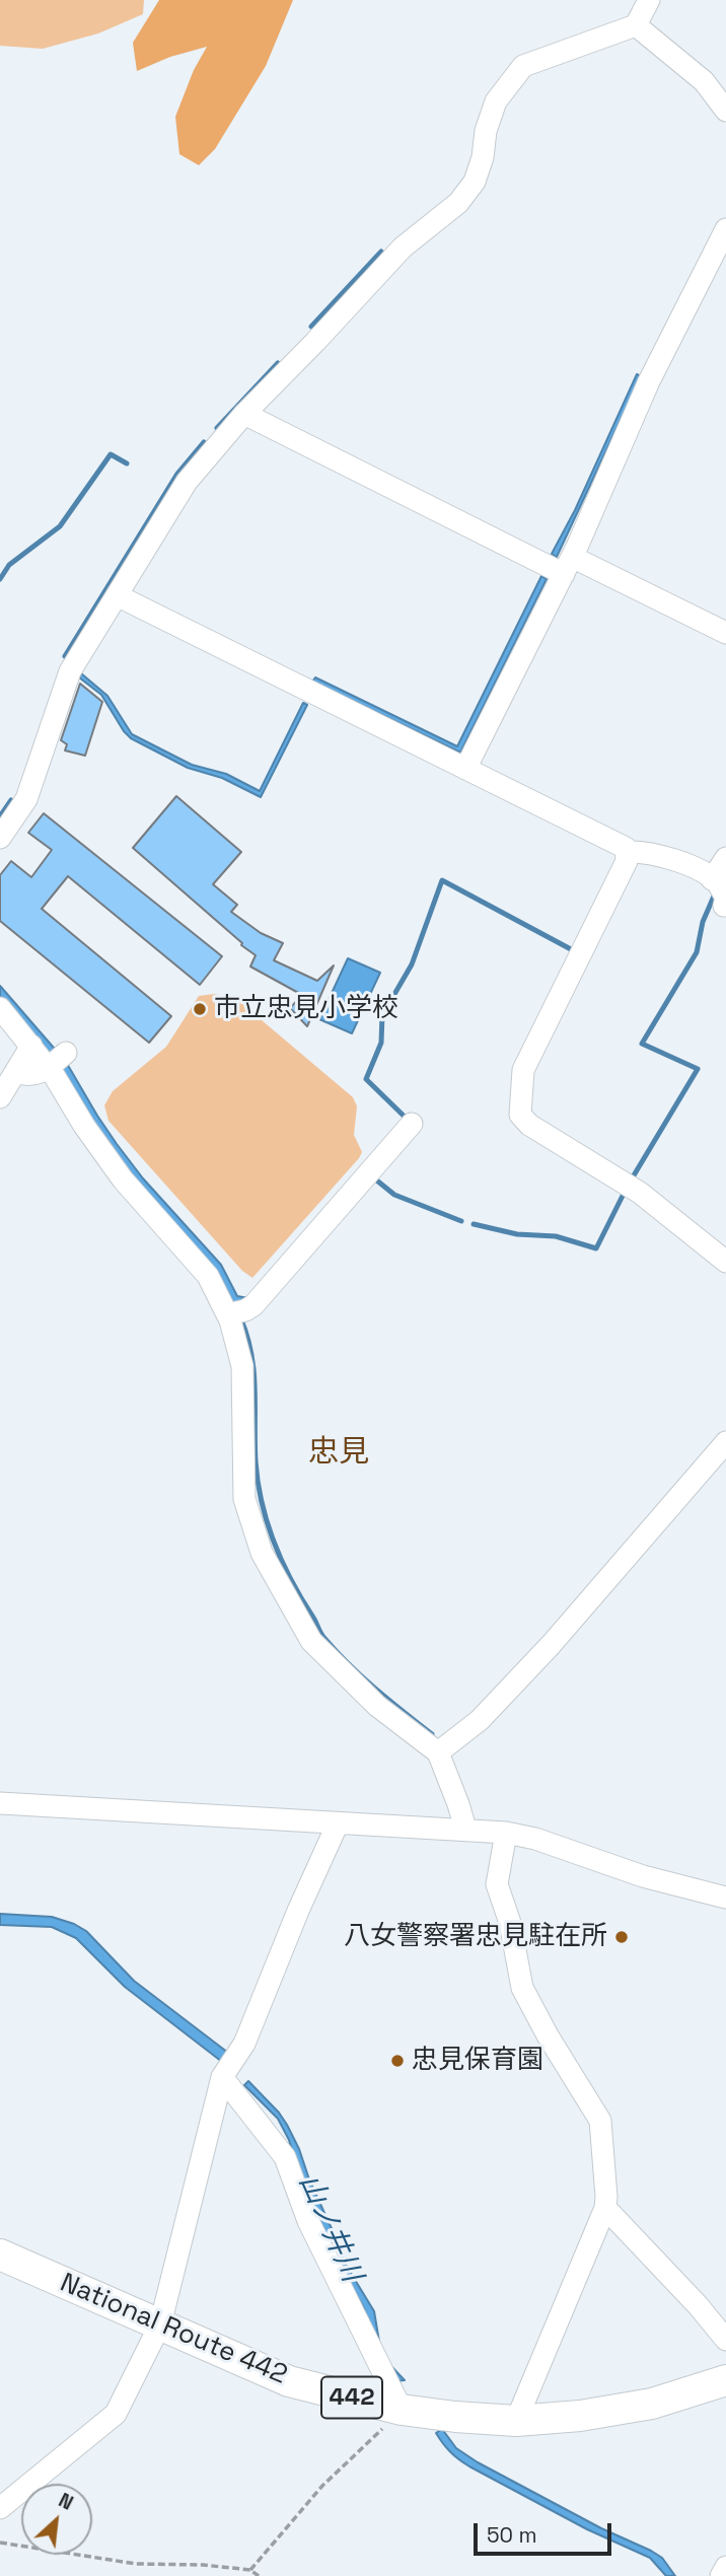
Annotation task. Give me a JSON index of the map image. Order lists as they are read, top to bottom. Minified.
{"streets":{"highway":["National Route 442","442"]},"districts":["忠見"],"water":["山ノ井川"],"places":["市立忠見小学校","八女警察署忠見駐在所","忠見保育園"],"scale_bar":"50 m","north":"top right"}
